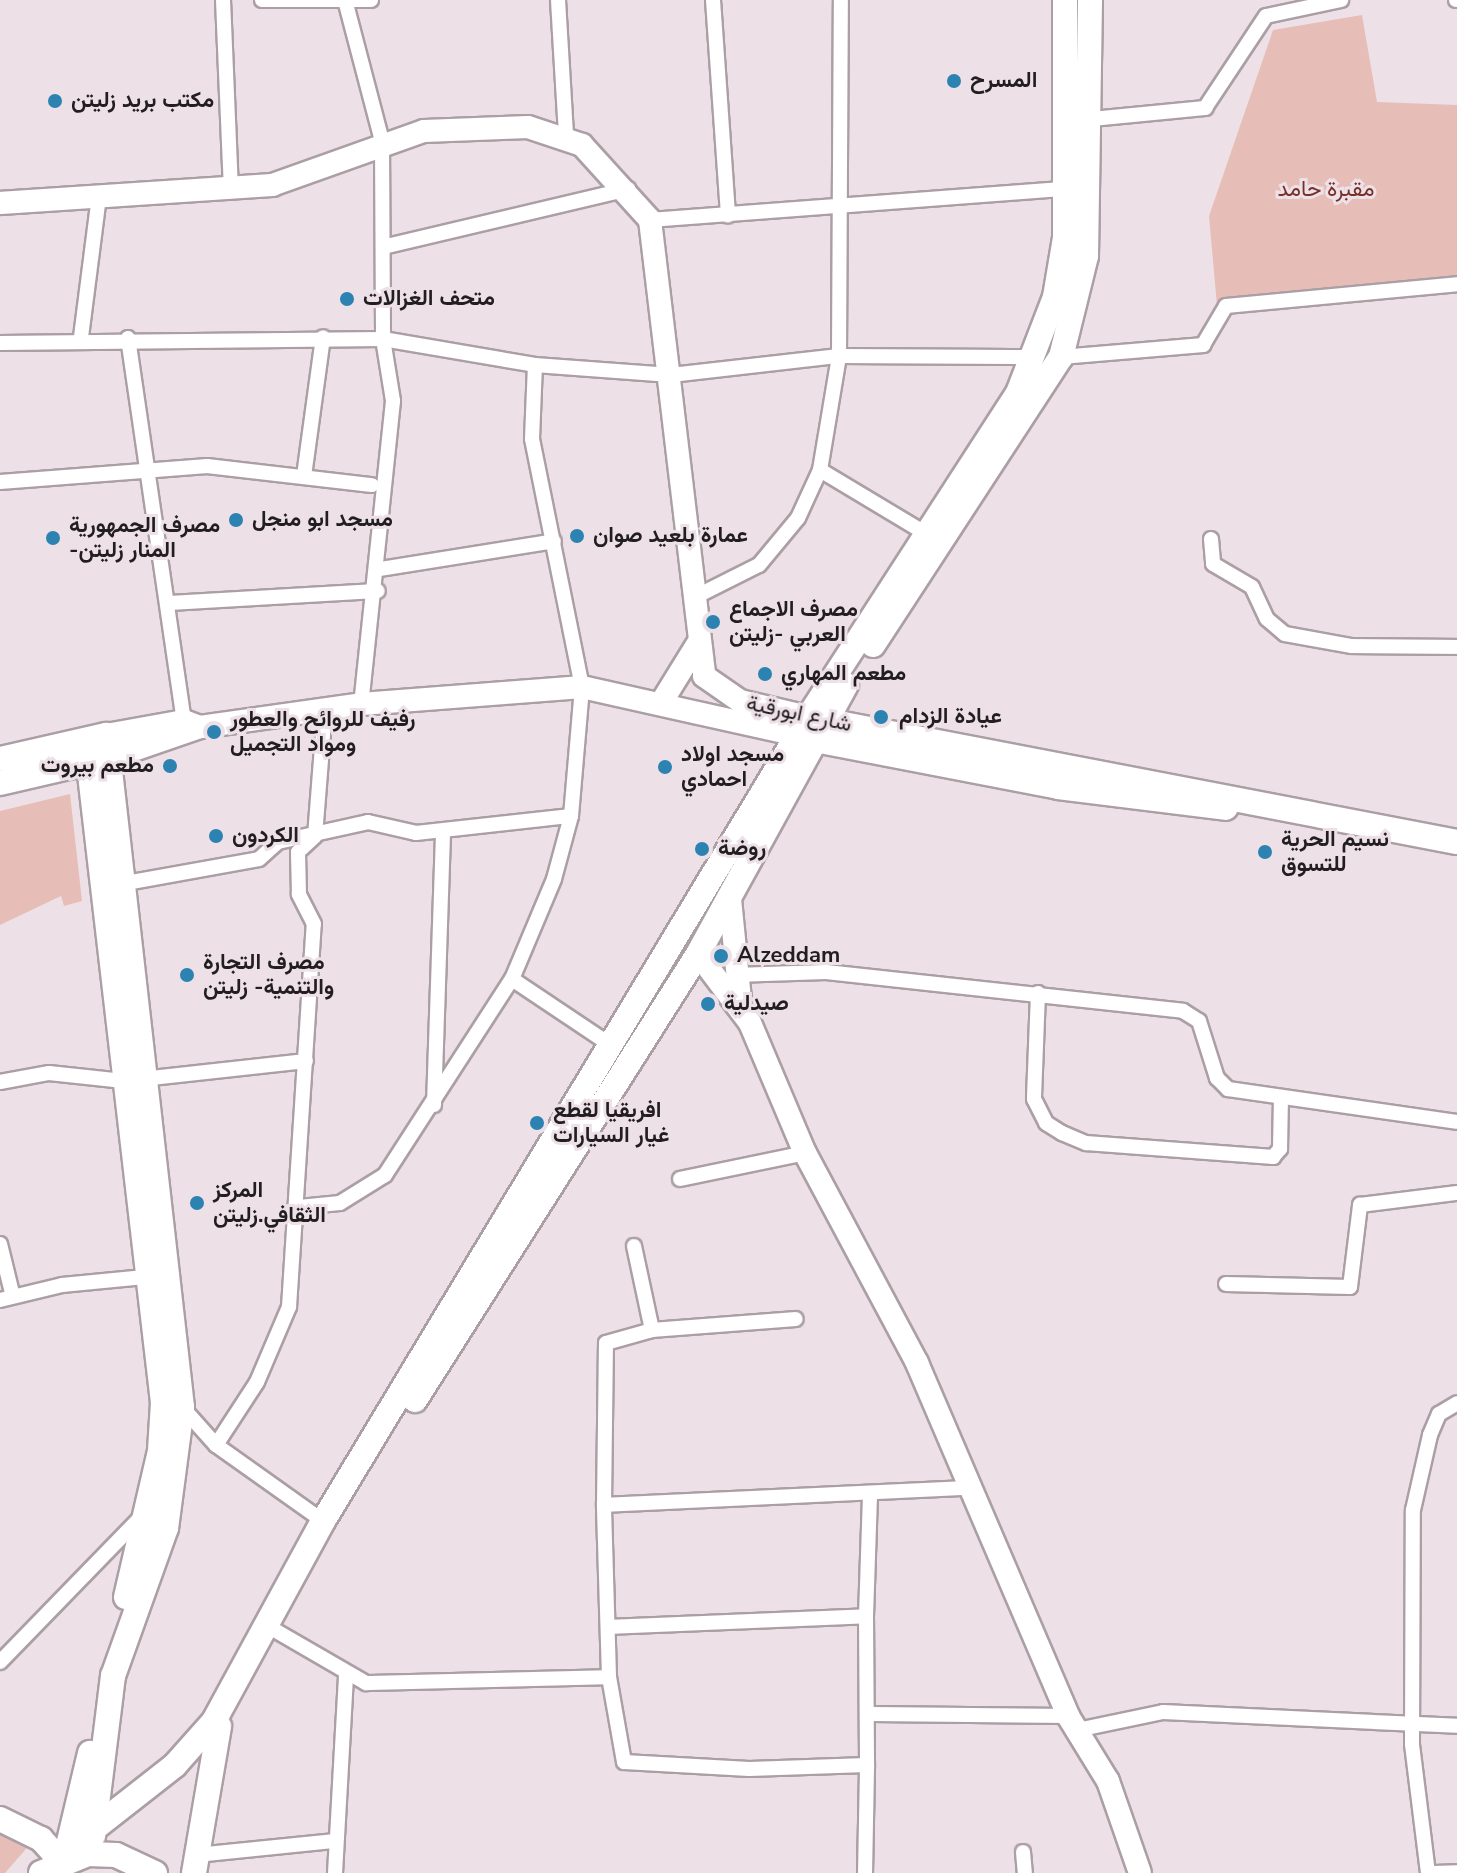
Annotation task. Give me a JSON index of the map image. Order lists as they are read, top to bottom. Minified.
{"streets":{"main road":["شارع ابورقية"]},"parks":["مقبرة حامد"],"places":["المسرح","مكتب بريد زليتن","متحف الغزالات","مسجد ابو منجل","عمارة بلعيد صوان","مصرف الجمهورية -المنار زليتن","مصرف الاجماع العربي -زليتن","مطعم المهاري","عيادة الزدام","رفيف للروائح والعطور ومواد التجميل","مطعم بيروت","مسجد اولاد احمادي","الكردون","روضة","نسيم الحرية للتسوق","Alzeddam","مصرف التجارة والتنمية- زليتن","صيدلية","افريقيا لقطع غيار السيارات","المركز الثقافي.زليتن"]}
